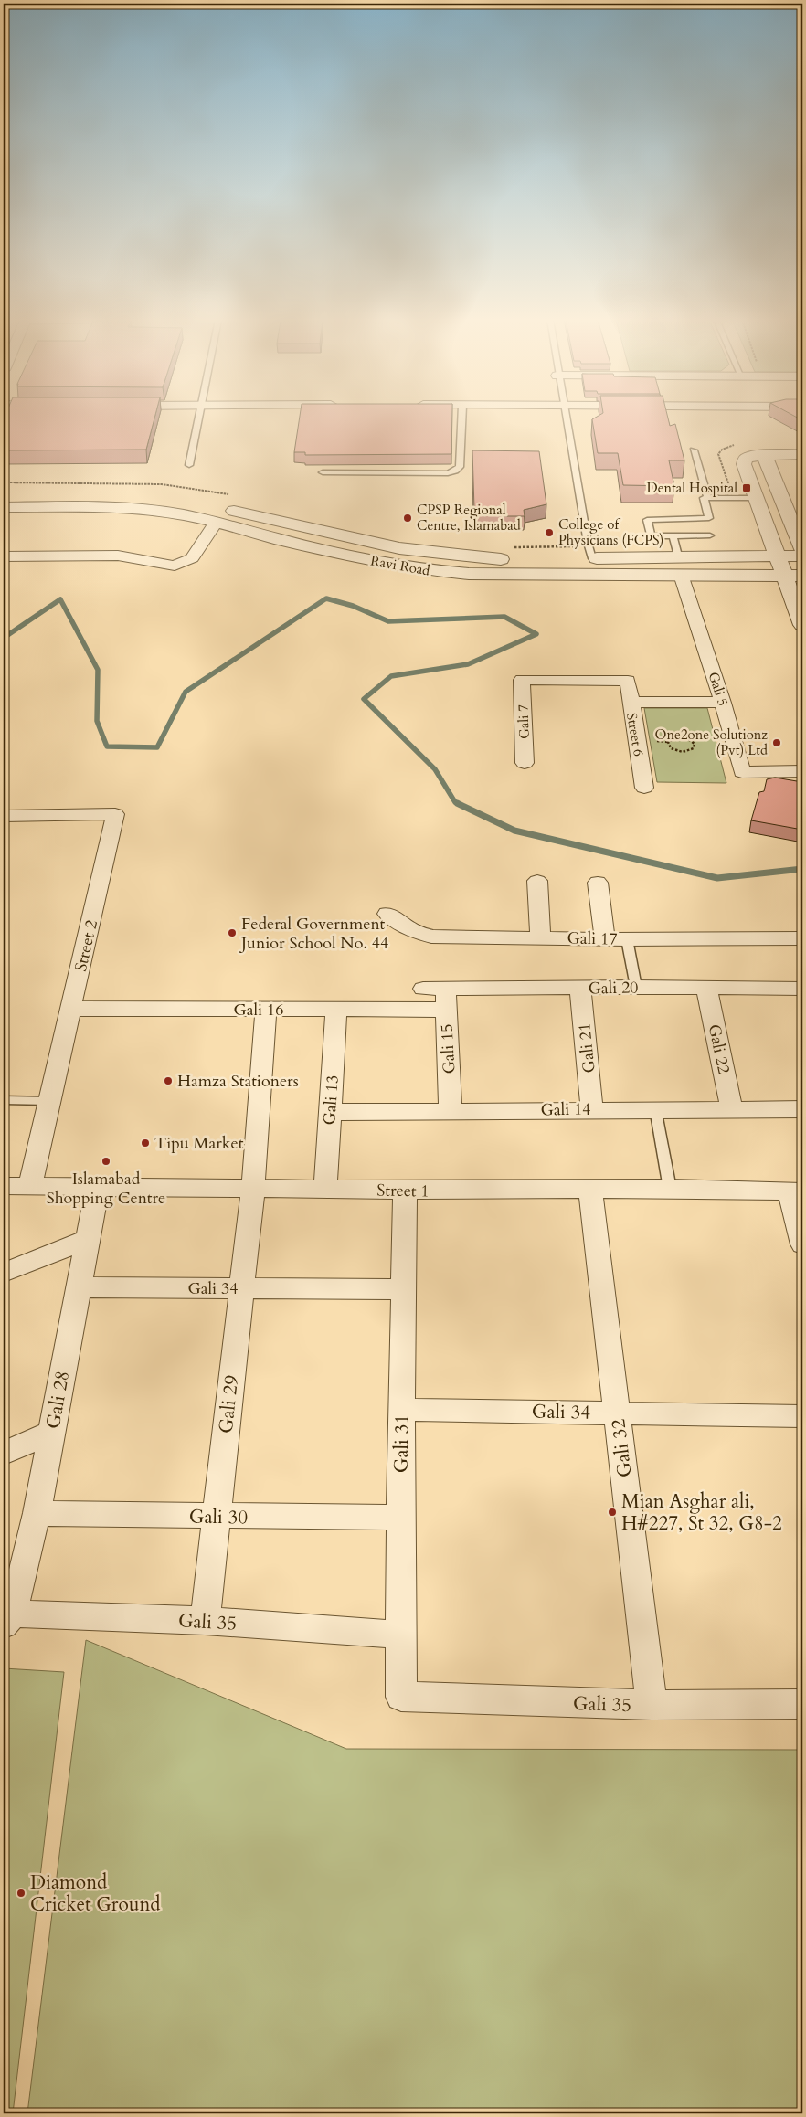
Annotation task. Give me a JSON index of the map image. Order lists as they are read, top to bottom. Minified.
{"streets":{"street":["Ravi Road","Gali 5","Gali 7","Street 6","Gali 17","Street 2","Gali 20","Gali 16","Gali 21","Gali 15","Gali 22","Gali 13","Gali 14","Street 1","Gali 34","Gali 28","Gali 29","Gali 31","Gali 32","Gali 30","Gali 35"]},"crossings":[["Ravi Road","Gali 5"],["Gali 7","Street 6"],["Street 2","Gali 16"],["Street 2","Street 1"],["Gali 20","Gali 21"],["Gali 20","Gali 15"],["Gali 20","Gali 22"],["Gali 16","Gali 15"],["Gali 16","Gali 13"],["Gali 16","Gali 29"],["Gali 21","Gali 14"],["Gali 15","Gali 14"],["Gali 22","Gali 14"],["Gali 13","Gali 14"],["Gali 13","Street 1"],["Street 1","Gali 28"],["Street 1","Gali 29"],["Street 1","Gali 31"],["Street 1","Gali 32"],["Gali 34","Gali 28"],["Gali 34","Gali 29"],["Gali 34","Gali 31"],["Gali 34","Gali 32"],["Gali 28","Gali 30"],["Gali 28","Gali 35"],["Gali 29","Gali 30"],["Gali 29","Gali 35"],["Gali 31","Gali 30"],["Gali 31","Gali 35"],["Gali 32","Gali 35"]],"places":{"transit":["Dental Hospital"],"other":["CPSP Regional Centre, Islamabad","College of Physicians (FCPS)","One2one Solutionz (Pvt) Ltd","Federal Government Junior School No. 44","Hamza Stationers","Tipu Market","Islamabad Shopping Centre","Mian Asghar ali, H#227, St 32, G8-2","Diamond Cricket Ground"]}}
